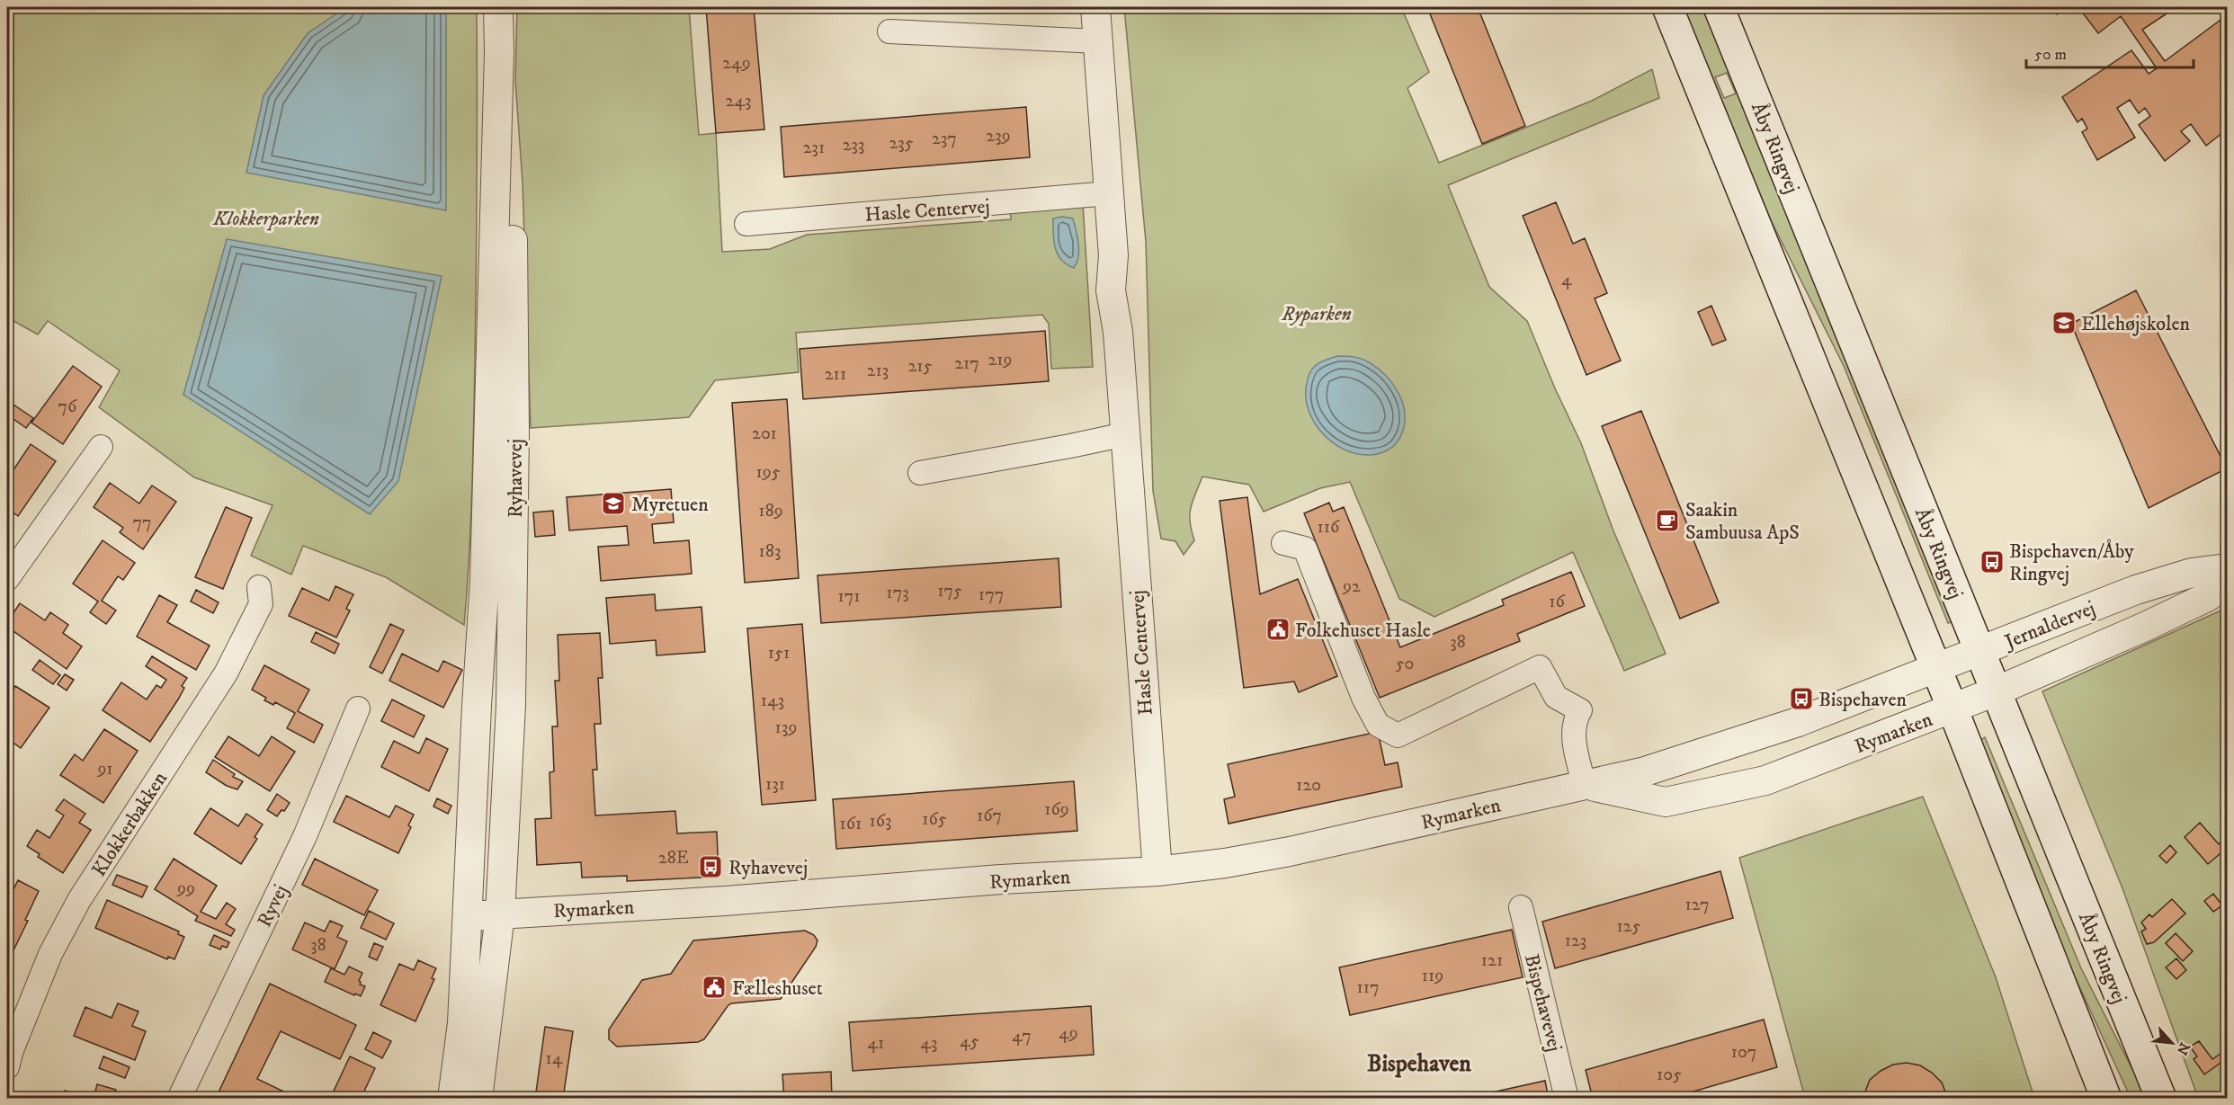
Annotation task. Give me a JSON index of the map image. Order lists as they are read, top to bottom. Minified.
{"streets":{"main road":["Åby Ringvej"],"street":["Hasle Centervej","Ryhavevej","Jernaldervej","Rymarken","Klokkerbakken","Ryvej","Bispehavevej"]},"crossings":[["Åby Ringvej","Jernaldervej"],["Hasle Centervej","Rymarken"],["Ryhavevej","Rymarken"],["Jernaldervej","Rymarken"]],"districts":["Bispehaven"],"parks":["Klokkerparken","Ryparken"],"places":{"school or university":["Ellehøjskolen","Myretuen"],"cafe":["Saakin Sambuusa ApS"],"bus stop":["Bispehaven/Åby Ringvej","Bispehaven","Ryhavevej"],"public building":["Folkehuset Hasle","Fælleshuset"]},"house_numbers":["249","243","239","237","235","233","231","4","219","217","215","213","211","76","201","195","189","77","116","183","92","175","173","177","171","16","38","151","50","143","139","91","131","120","169","167","165","163","161","28E","99","127","125","123","38","121","119","117","49","47","45","41","43","107","14","105"],"scale_bar":"50 m","north":"bottom right"}
